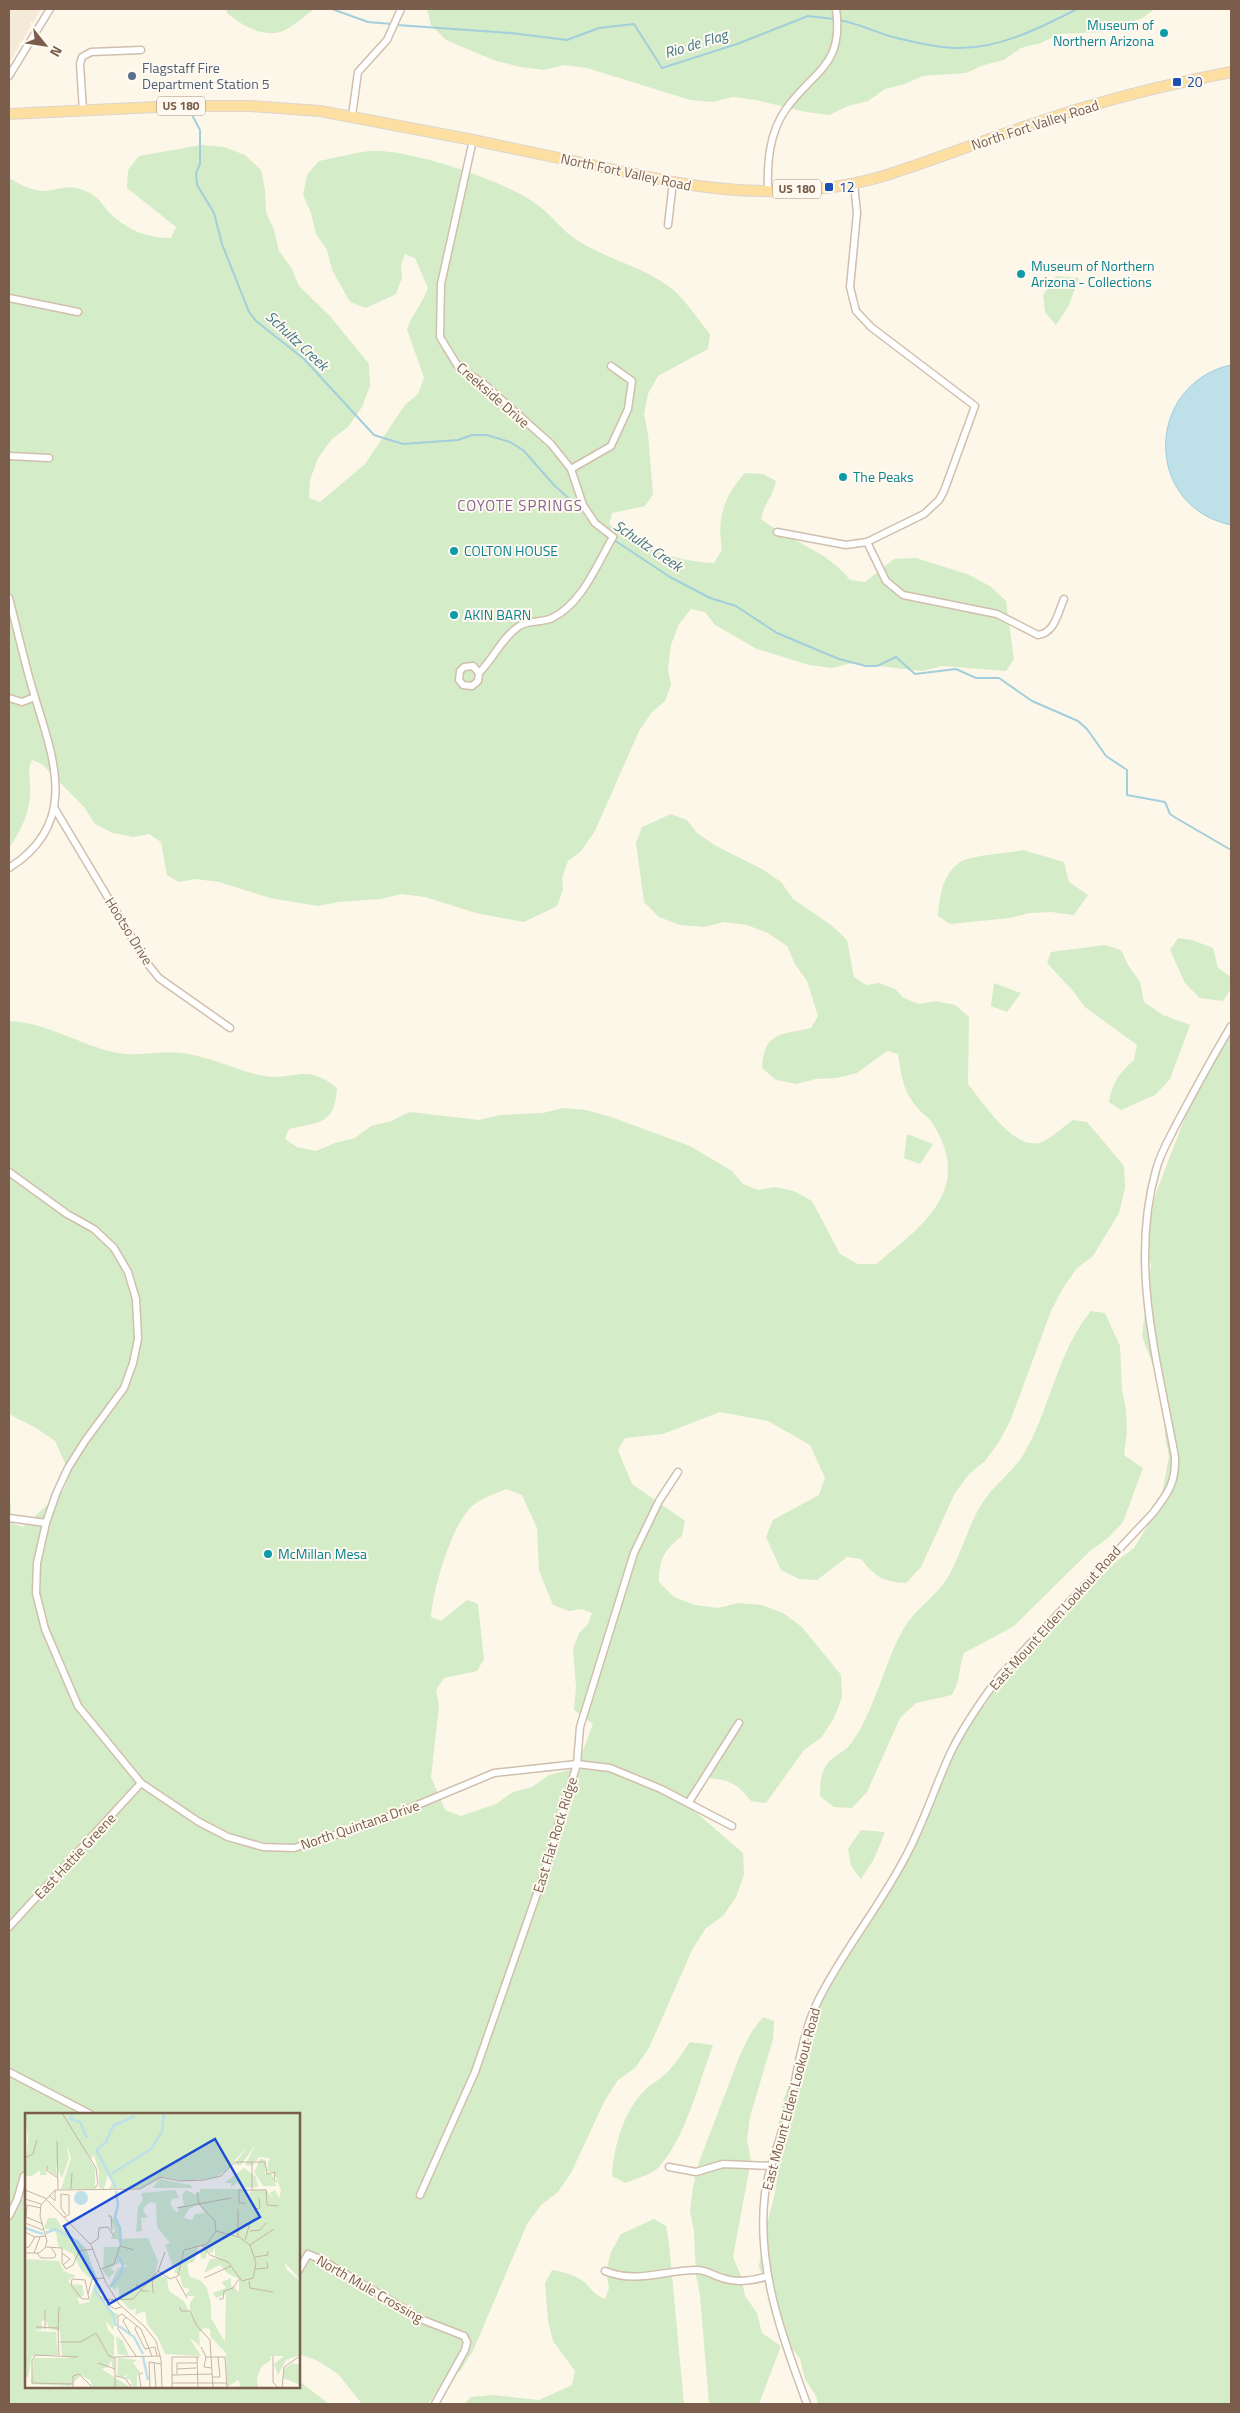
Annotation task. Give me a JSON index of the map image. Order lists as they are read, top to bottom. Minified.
{"streets":{"main road":["US 180","North Fort Valley Road"],"street":["Creekside Drive","Hootso Drive","East Mount Elden Lookout Road","North Quintana Drive","East Flat Rock Ridge","East Hattie Greene","North Mule Crossing"]},"crossings":[["North Fort Valley Road","Creekside Drive"],["North Quintana Drive","East Flat Rock Ridge"],["North Quintana Drive","East Hattie Greene"]],"districts":["COYOTE SPRINGS"],"water":["Rio de Flag","Schultz Creek"],"places":{"other":["Museum of Northern Arizona","Flagstaff Fire Department Station 5","Museum of Northern Arizona - Collections","The Peaks","COLTON HOUSE","AKIN BARN","McMillan Mesa"],"transit":["20","12"]},"north":"bottom right"}
